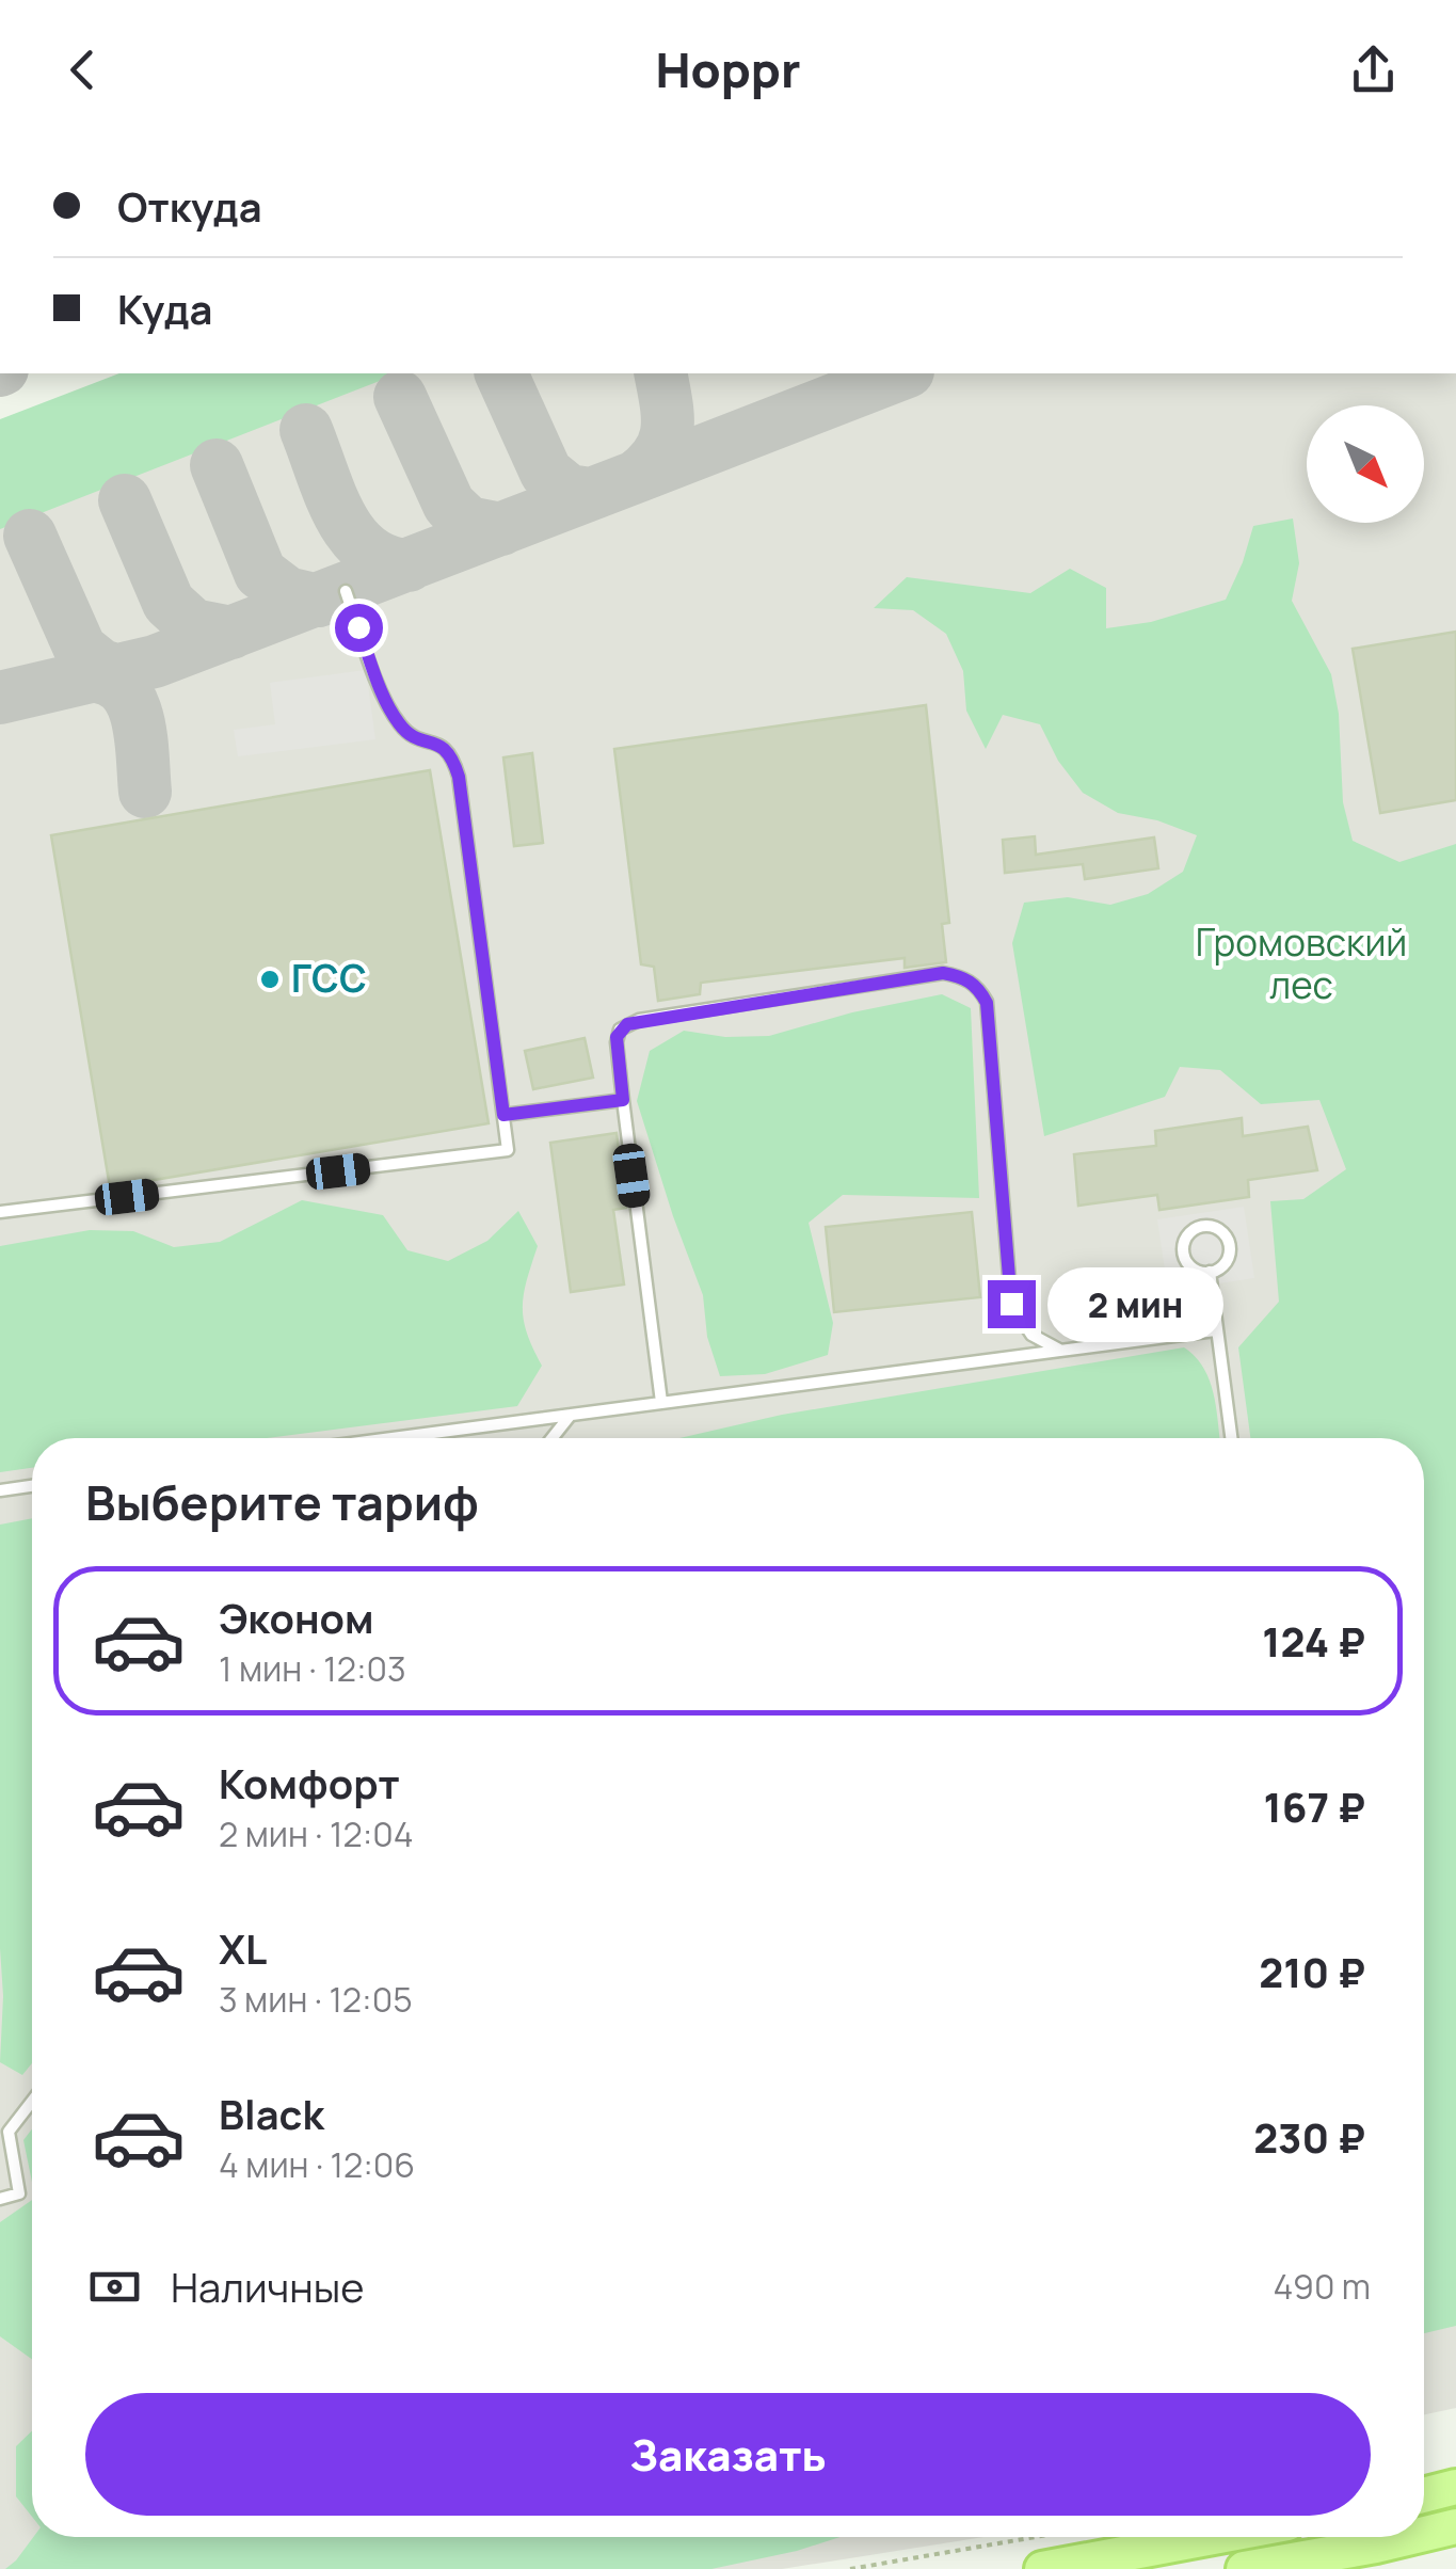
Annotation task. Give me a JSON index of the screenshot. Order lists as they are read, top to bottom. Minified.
{"parks":["Громовский лес"],"places":["ГСС"],"north":"bottom right","page":{"header":"Hoppr","banner":["Откуда","Куда"],"bubble":"2 мин","heading":"Выберите тариф","list":[{"name":"Эконом","note":"1 мин · 12:03","value":"124 ₽"},{"name":"Комфорт","note":"2 мин · 12:04","value":"167 ₽"},{"name":"XL","note":"3 мин · 12:05","value":"210 ₽"},{"name":"Black","note":"4 мин · 12:06","value":"230 ₽"}],"pay":["Наличные","490 m"],"buttons":"Заказать"}}
